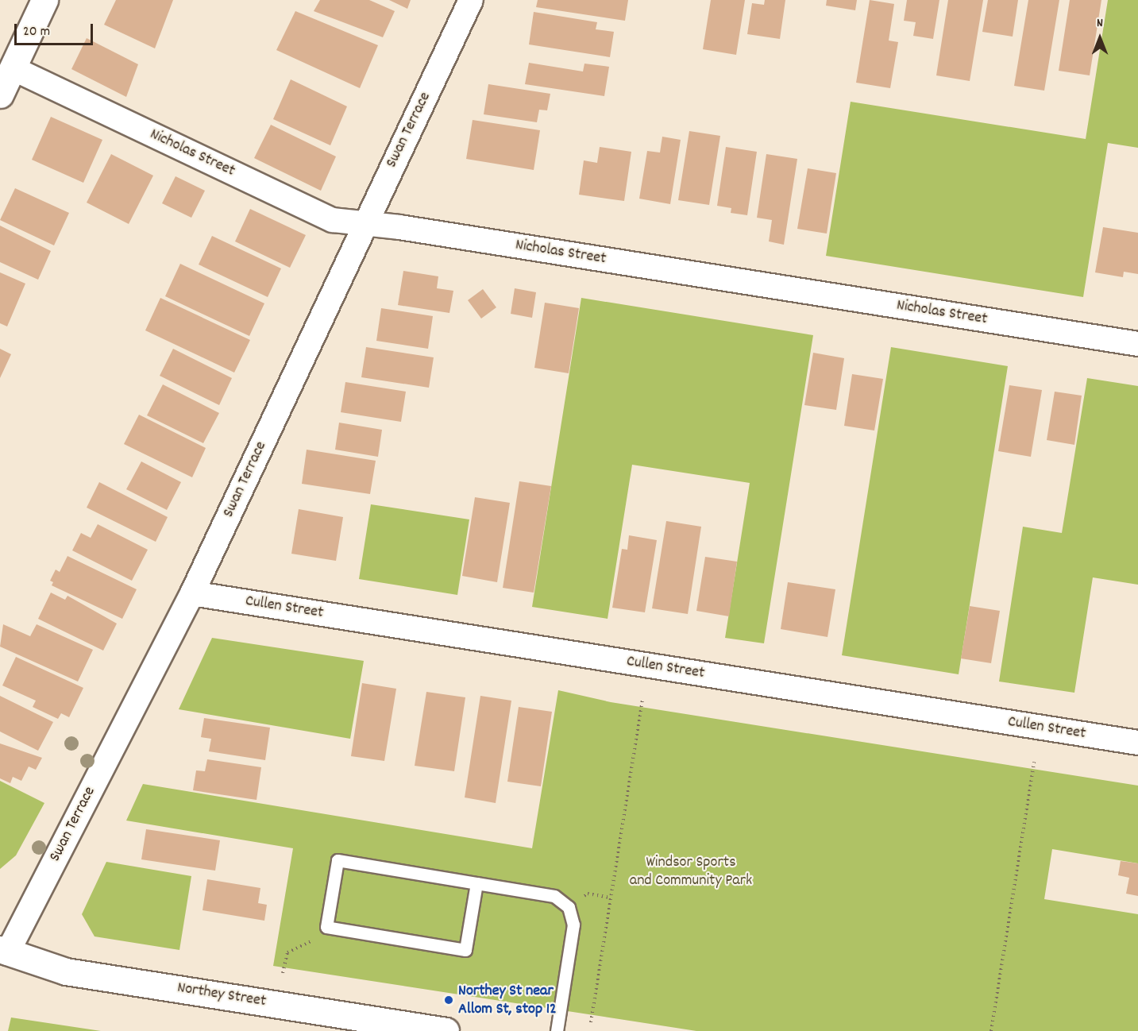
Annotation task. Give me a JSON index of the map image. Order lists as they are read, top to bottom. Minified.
{"streets":{"street":["Swan Terrace","Nicholas Street","Cullen Street","Northey Street"]},"crossings":[["Swan Terrace","Nicholas Street"],["Swan Terrace","Cullen Street"],["Swan Terrace","Northey Street"]],"parks":["Windsor Sports and Community Park"],"places":["Northey St near Allom St, stop 12"],"scale_bar":"20 m","north":"top"}
